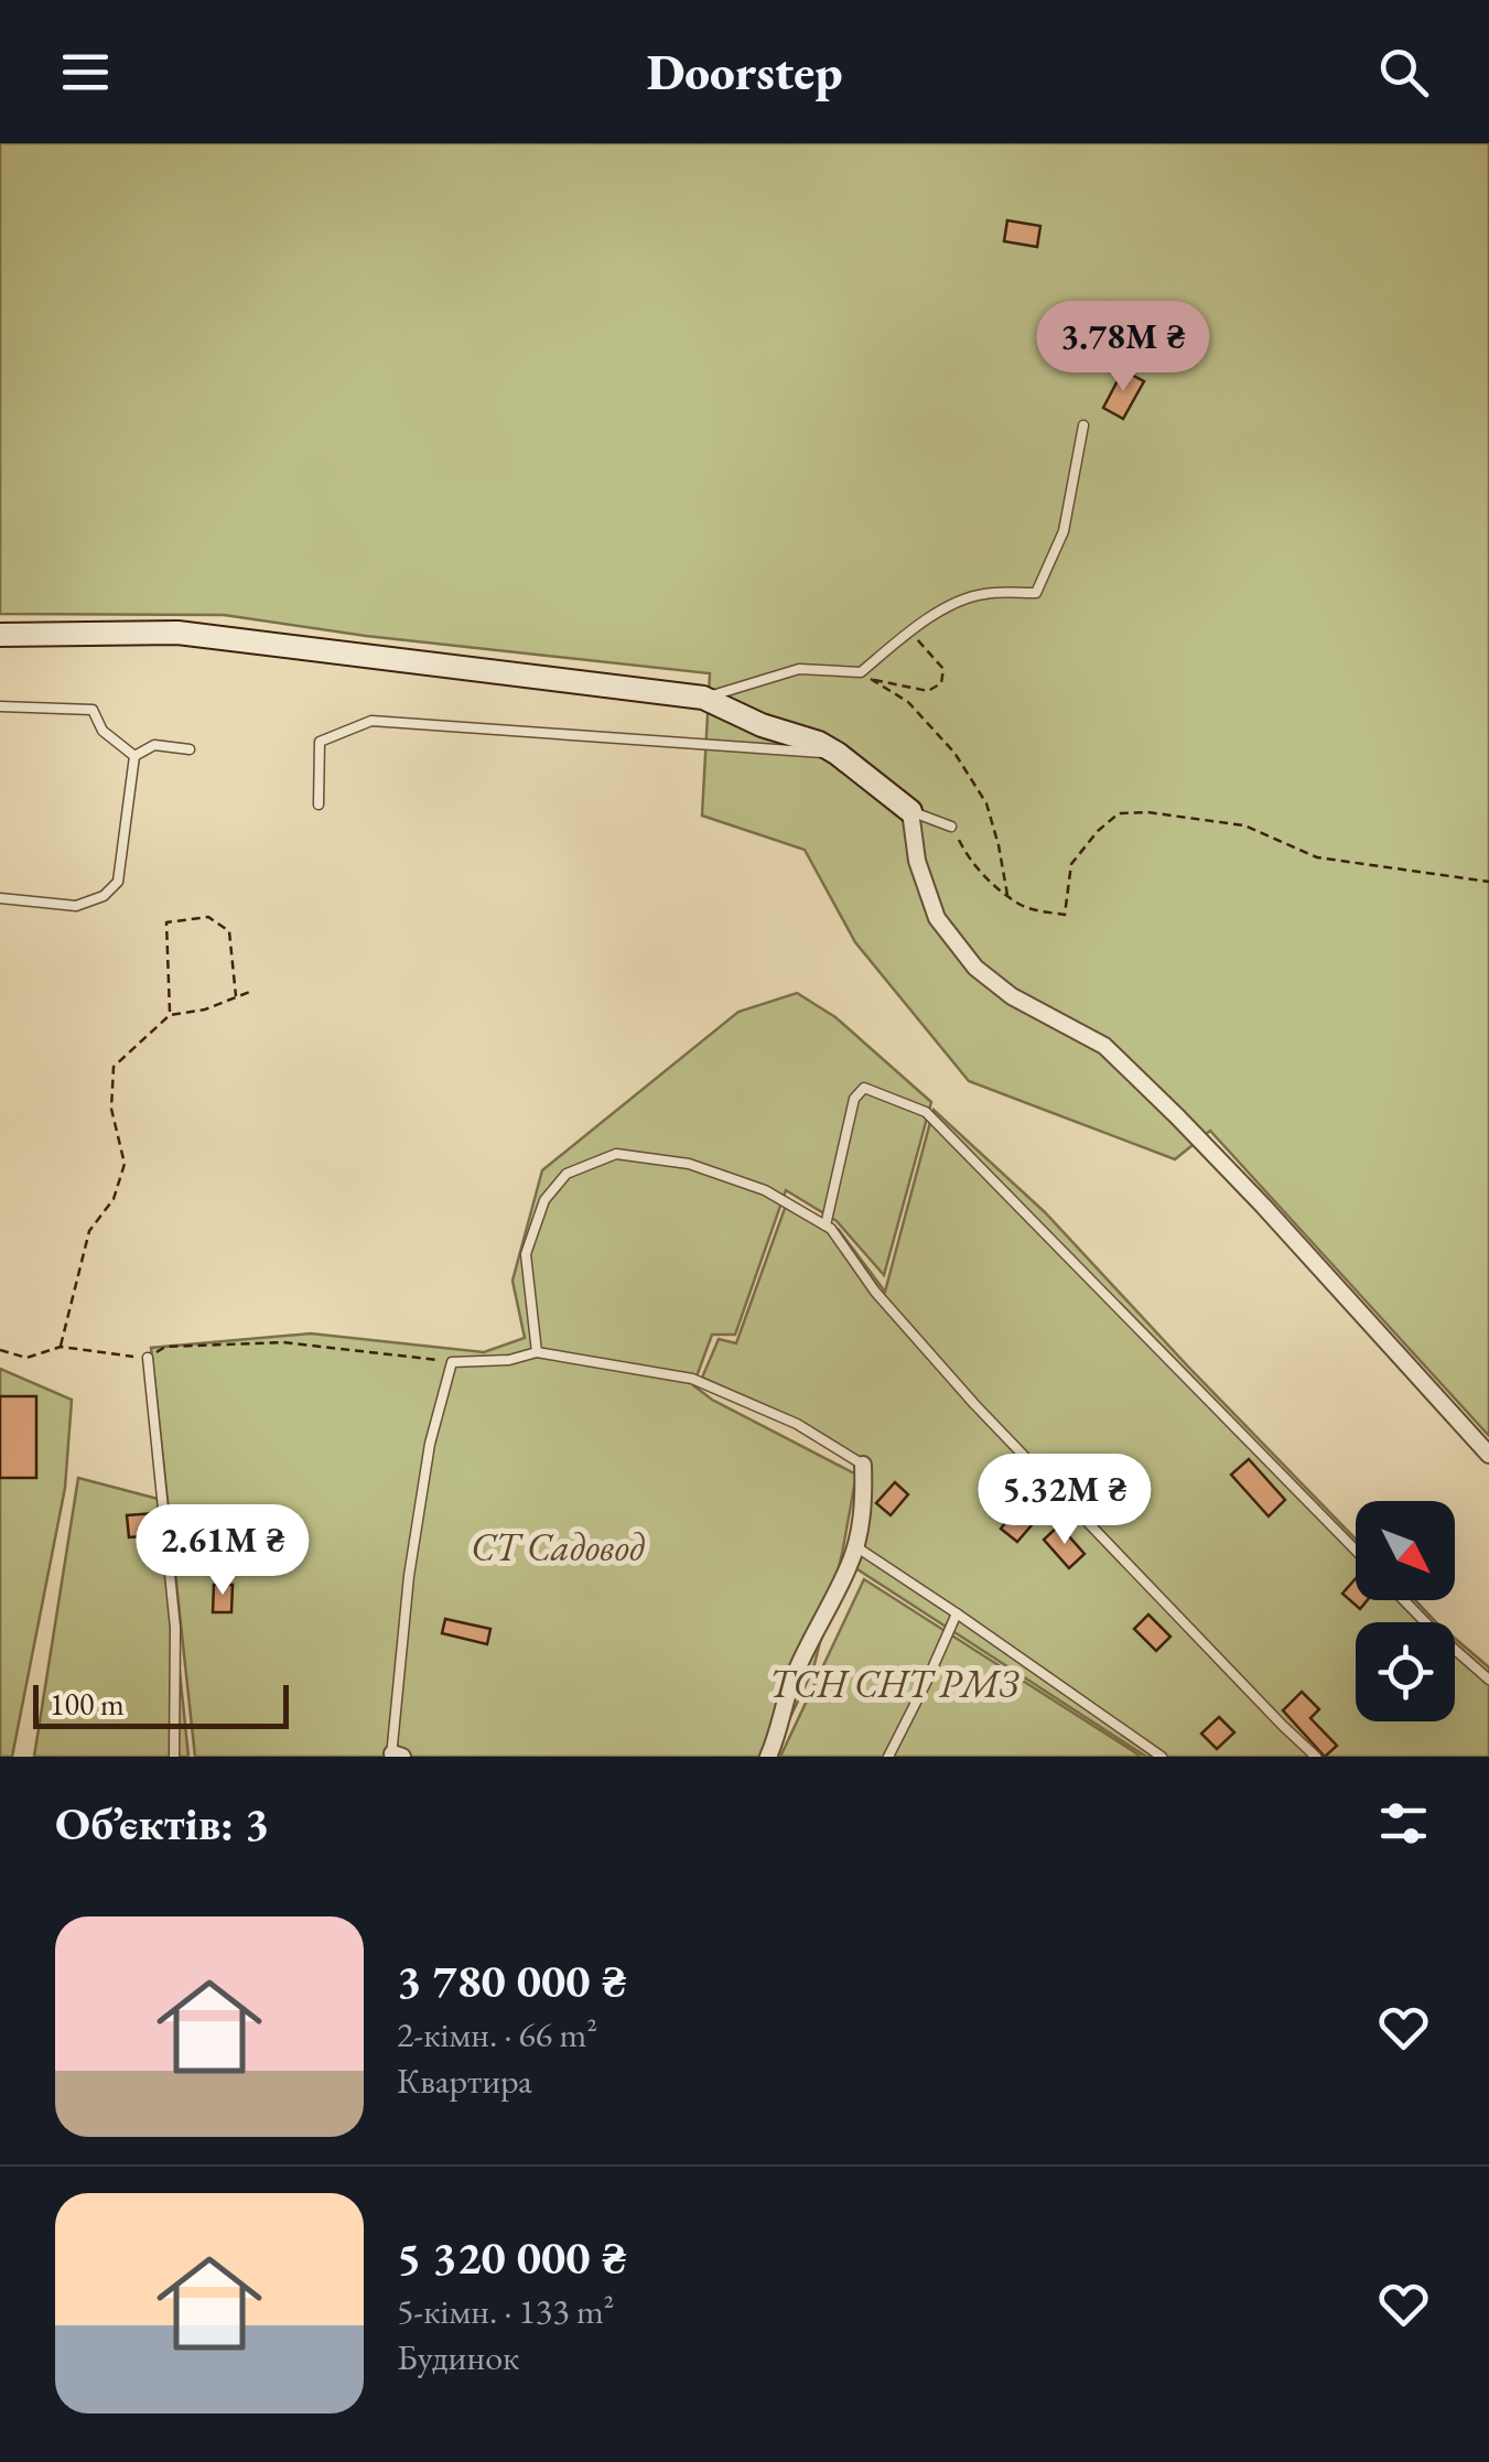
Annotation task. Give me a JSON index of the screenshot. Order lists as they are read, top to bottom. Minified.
{"parks":["СТ Садовод","ТСН СНТ РМЗ"],"scale_bar":"100 m","north":"bottom right","page":{"header":"Doorstep","price":["3.78M ₴","5.32M ₴","2.61M ₴"],"scale":"100 m","heading":"Об’єктів: 3","list":[{"name":"3 780 000 ₴","note":"2-кімн. · 66 m² · Квартира"},{"name":"5 320 000 ₴","note":"5-кімн. · 133 m² · Будинок"}]}}
